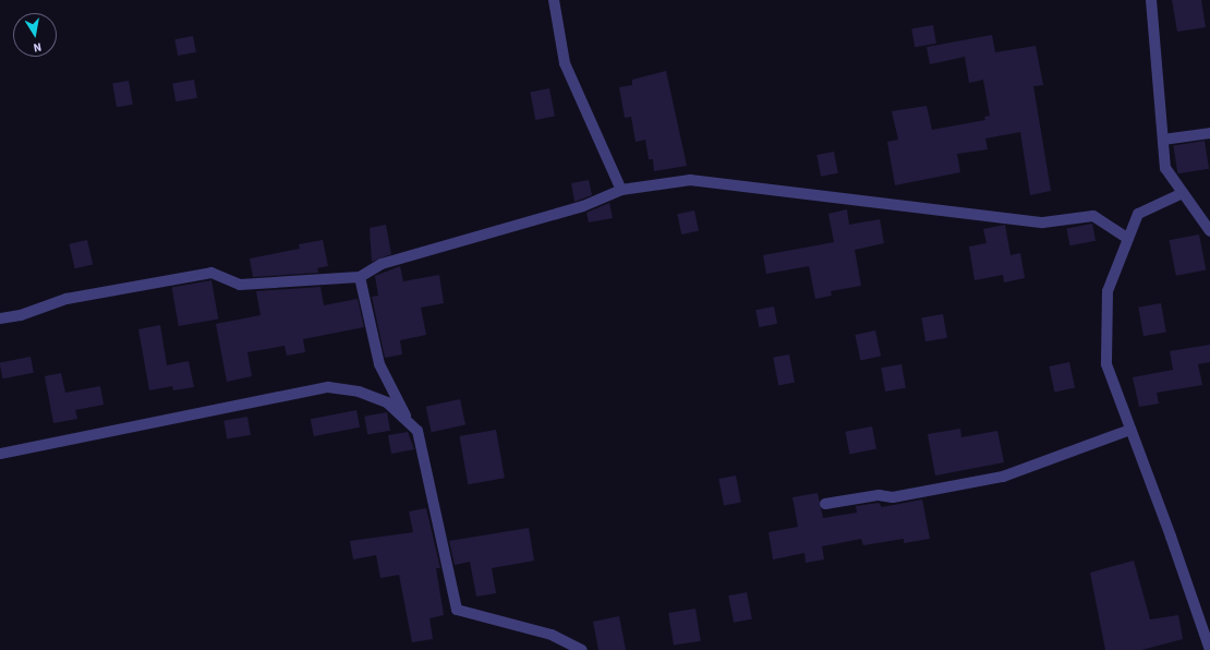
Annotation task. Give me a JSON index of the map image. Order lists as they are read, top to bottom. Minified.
{"north":"bottom"}
